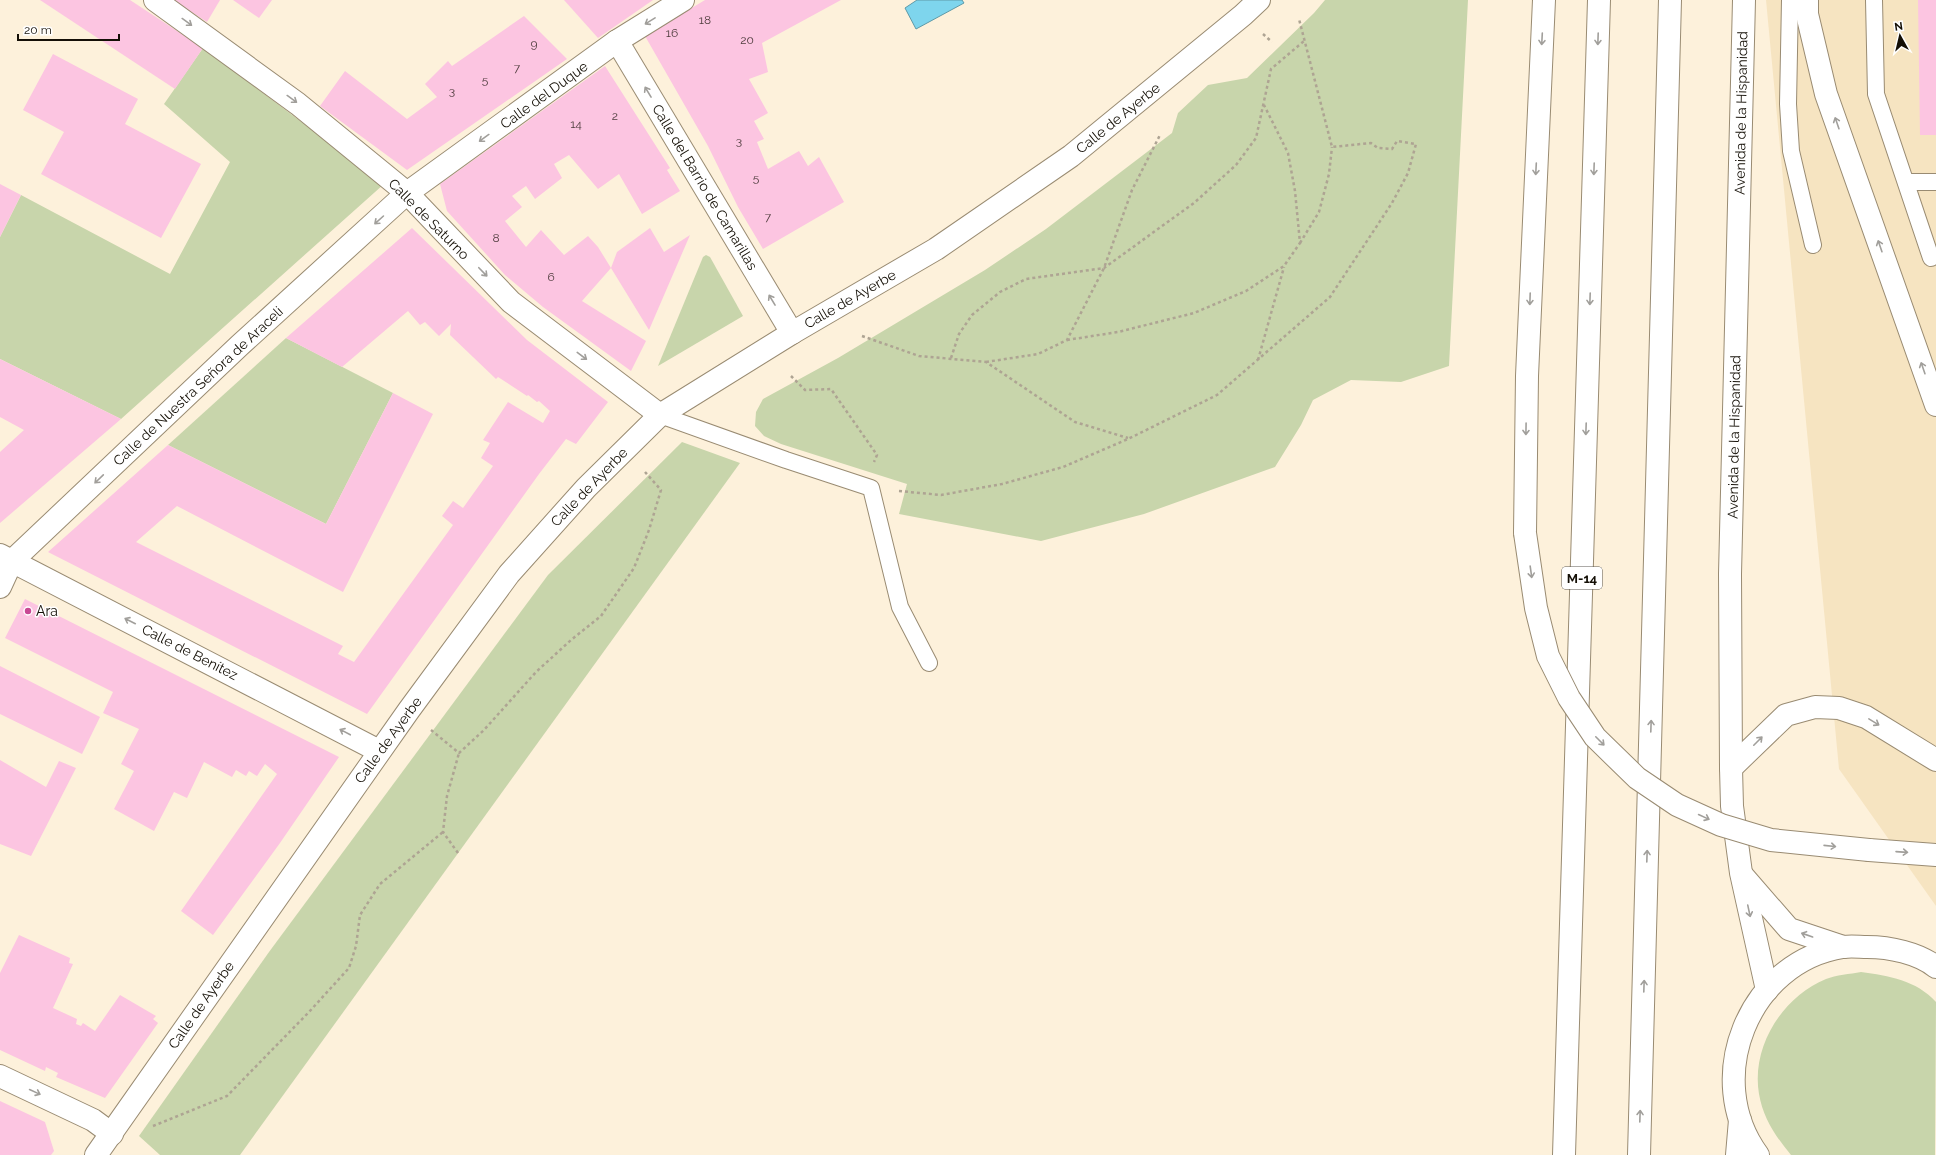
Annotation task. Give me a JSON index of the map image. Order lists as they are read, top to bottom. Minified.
{"streets":{"main road":["Calle del Duque","Avenida de la Hispanidad","Calle de Ayerbe","Calle del Barrio de Camarillas","Calle de Saturno","Calle de Nuestra Señora de Araceli","M-14","Calle de Benítez"]},"crossings":[["Calle del Duque","Calle del Barrio de Camarillas"],["Calle del Duque","Calle de Saturno"],["Calle del Duque","Calle de Nuestra Señora de Araceli"],["Calle de Ayerbe","Calle del Barrio de Camarillas"],["Calle de Ayerbe","Calle de Saturno"],["Calle de Ayerbe","Calle de Benítez"],["Calle de Saturno","Calle de Nuestra Señora de Araceli"],["Calle de Nuestra Señora de Araceli","Calle de Benítez"]],"one_way":["Calle del Duque","Calle del Barrio de Camarillas","Calle de Saturno","Calle de Nuestra Señora de Araceli","Calle de Benítez"],"places":["Ara"],"house_numbers":["18","16","20","9","7","5","3","2","14","3","5","7","8","6"],"scale_bar":"20 m","north":"top"}
